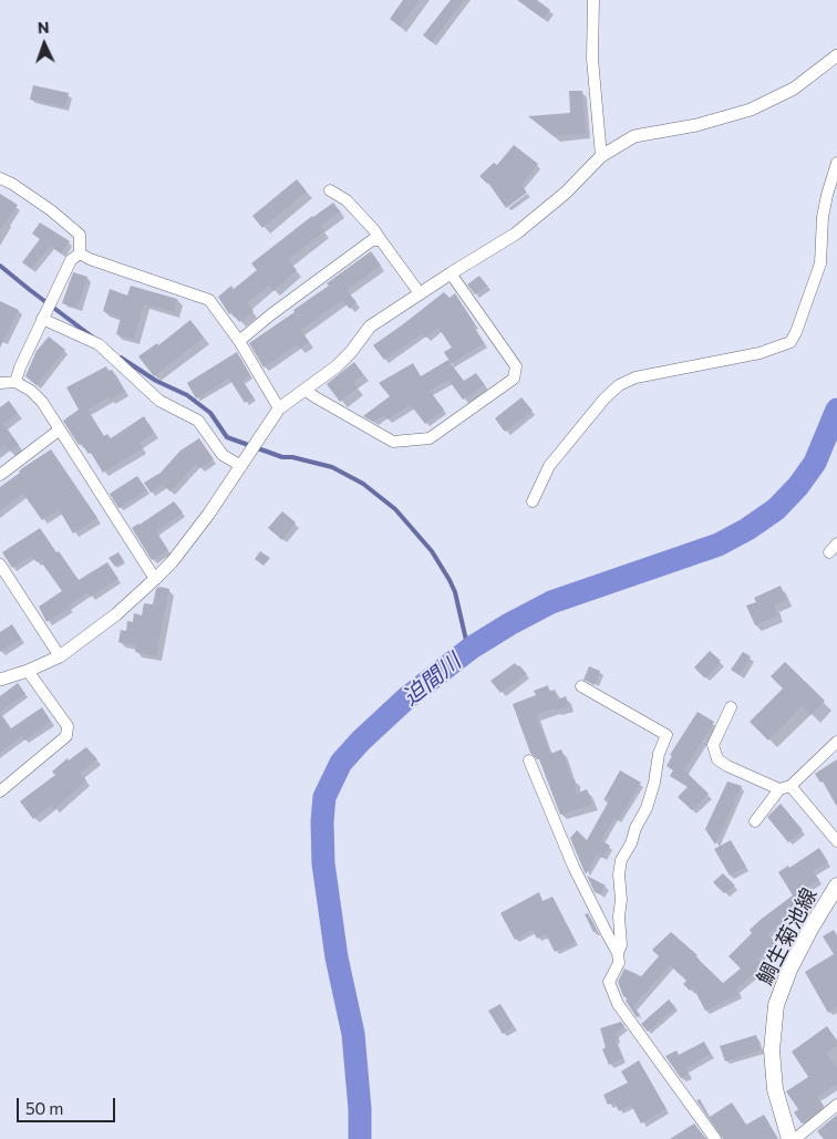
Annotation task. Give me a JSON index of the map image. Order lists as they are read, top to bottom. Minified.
{"streets":{"main road":["鯛生菊池線"]},"water":["迫間川"],"scale_bar":"50 m","north":"top"}
